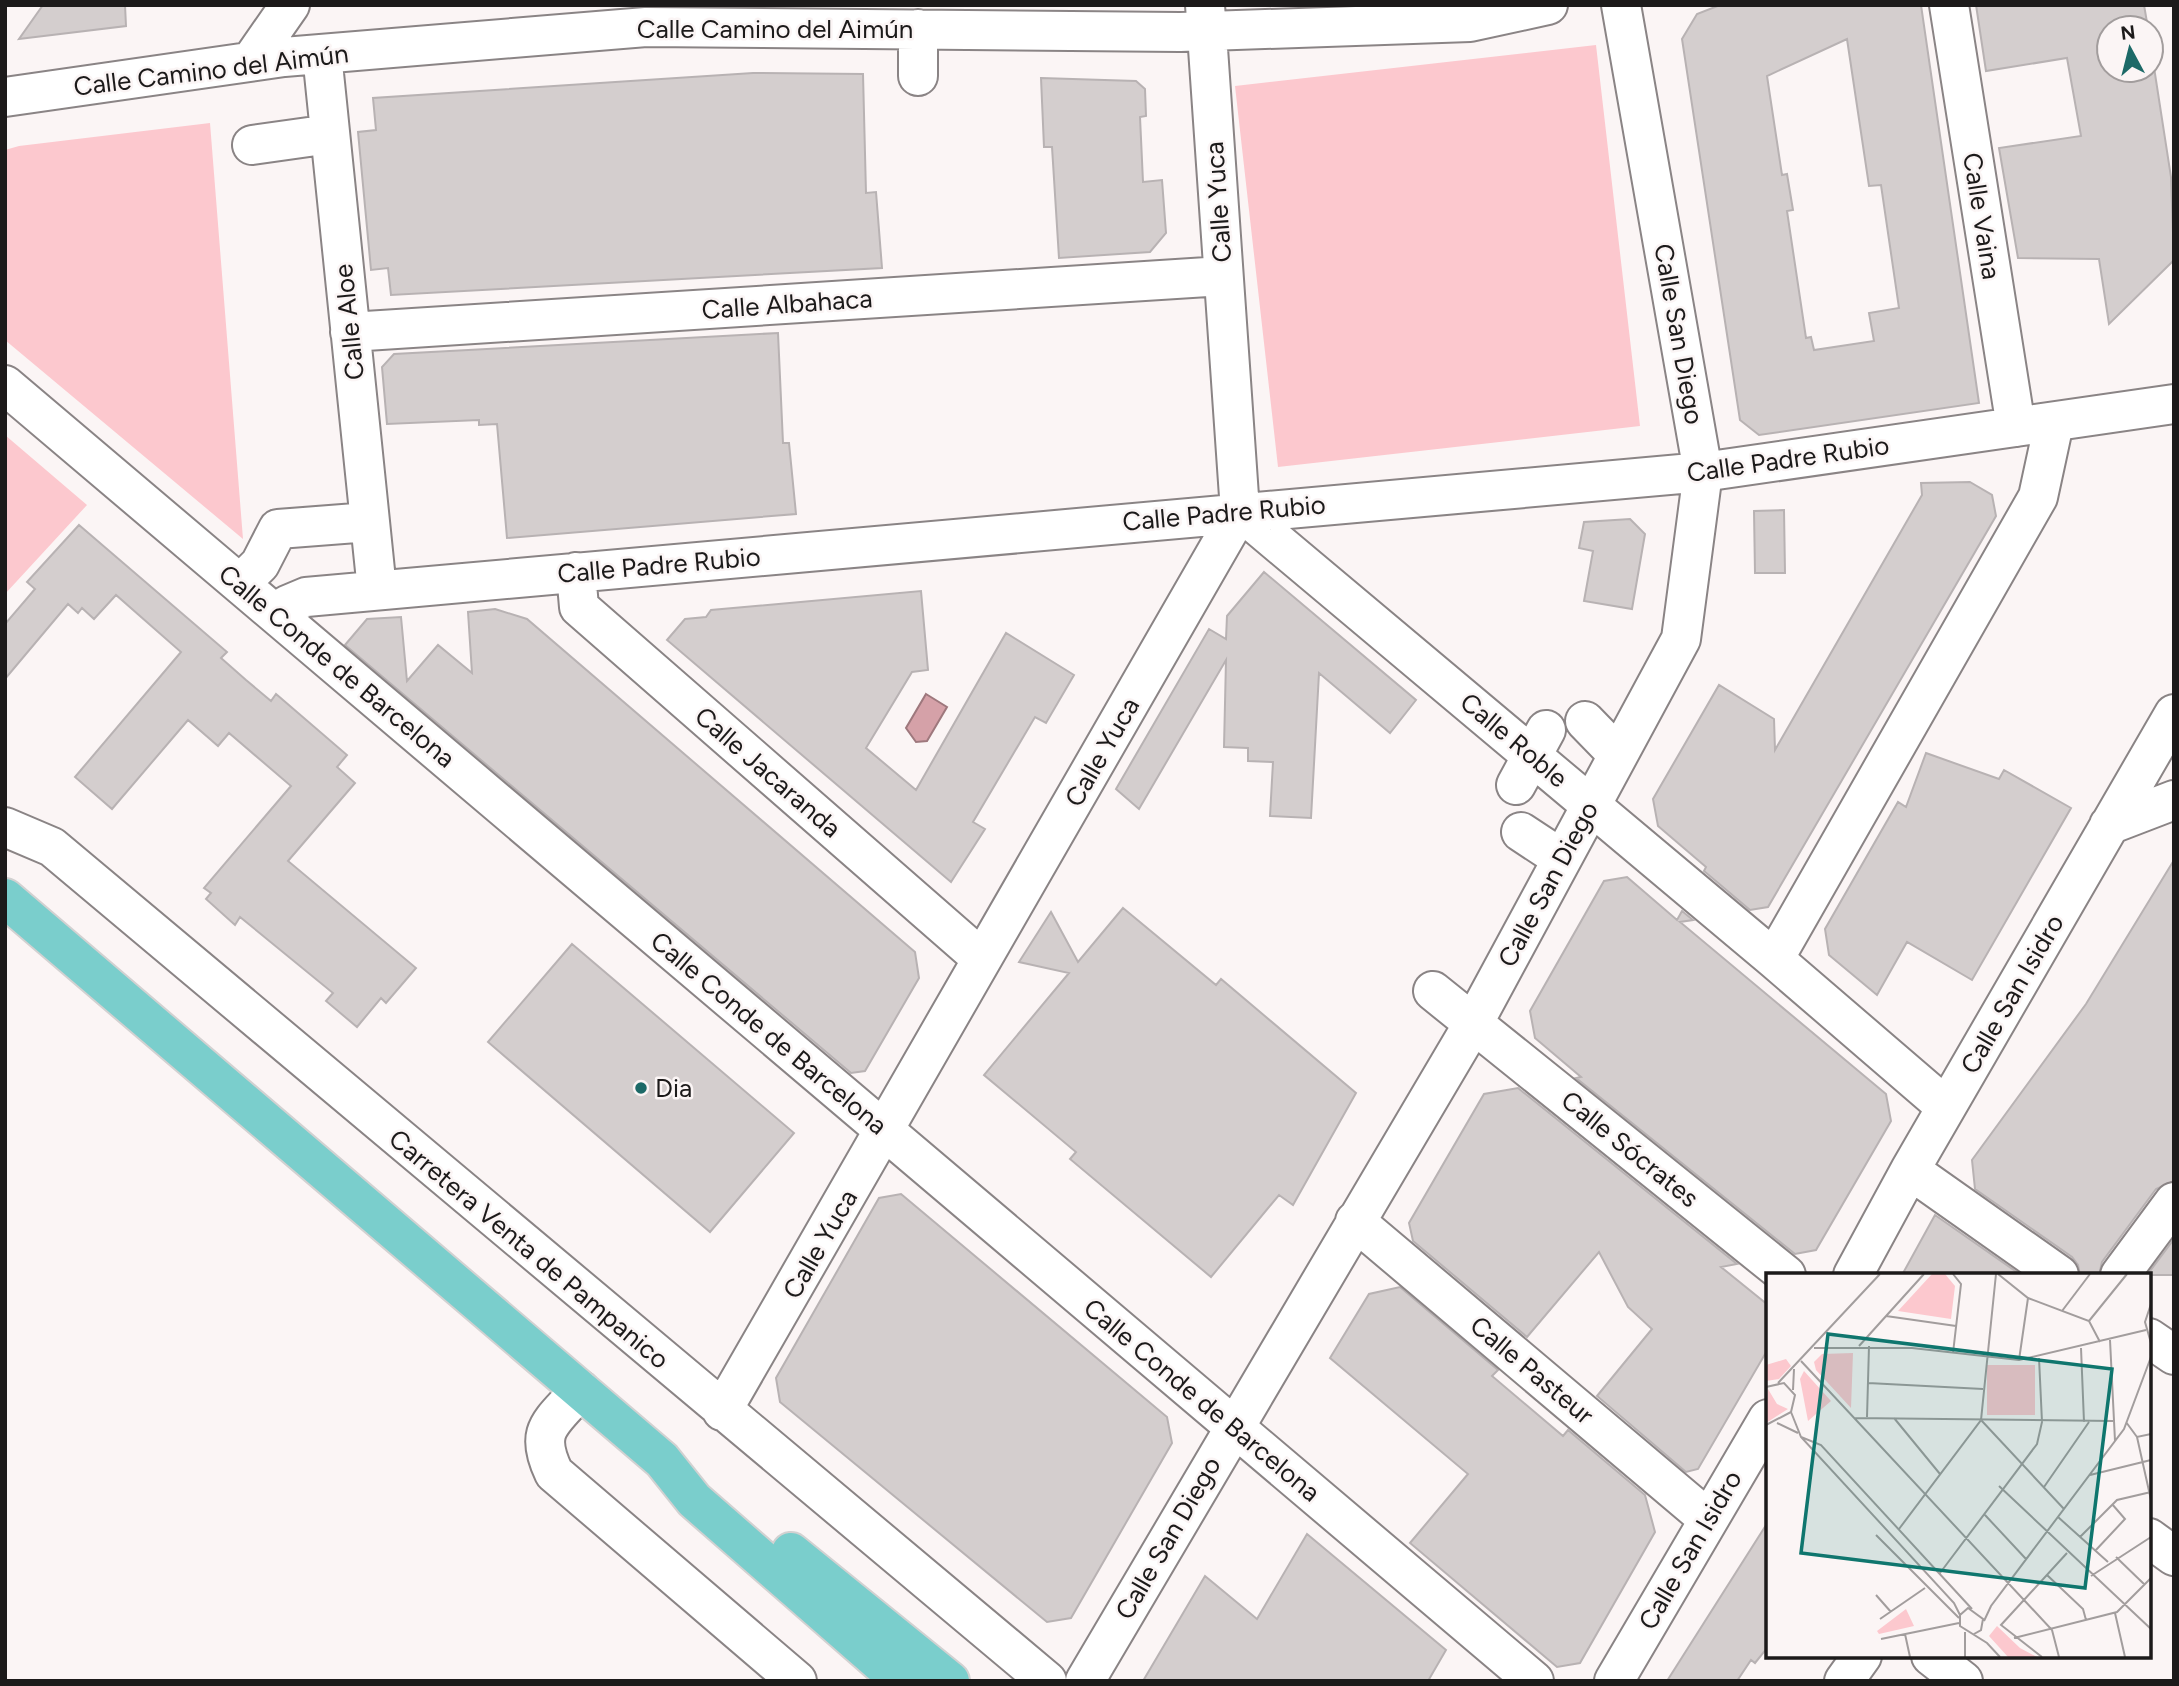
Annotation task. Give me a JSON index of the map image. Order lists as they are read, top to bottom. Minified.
{"streets":{"street":["Calle Camino del Aimún","Calle Yuca","Calle Vaina","Calle Albahaca","Calle Aloe","Calle San Diego","Calle Padre Rubio","Calle Conde de Barcelona","Calle Roble","Calle Jacaranda","Calle San Isidro","Calle Sócrates","Carretera Venta de Pampanico","Calle Pasteur"]},"crossings":[["Calle Camino del Aimún","Calle Yuca"],["Calle Camino del Aimún","Calle Aloe"],["Calle Yuca","Calle Albahaca"],["Calle Yuca","Calle Padre Rubio"],["Calle Yuca","Calle Conde de Barcelona"],["Calle Yuca","Calle Roble"],["Calle Yuca","Calle Jacaranda"],["Calle Yuca","Carretera Venta de Pampanico"],["Calle Vaina","Calle Padre Rubio"],["Calle Albahaca","Calle Aloe"],["Calle Aloe","Calle Padre Rubio"],["Calle San Diego","Calle Padre Rubio"],["Calle San Diego","Calle Conde de Barcelona"],["Calle San Diego","Calle Roble"],["Calle San Diego","Calle Sócrates"],["Calle San Diego","Calle Pasteur"],["Calle Padre Rubio","Calle Conde de Barcelona"],["Calle Padre Rubio","Calle Roble"],["Calle Padre Rubio","Calle Jacaranda"],["Calle Roble","Calle San Isidro"],["Calle San Isidro","Calle Pasteur"]],"places":["Dia"],"north":"top"}
